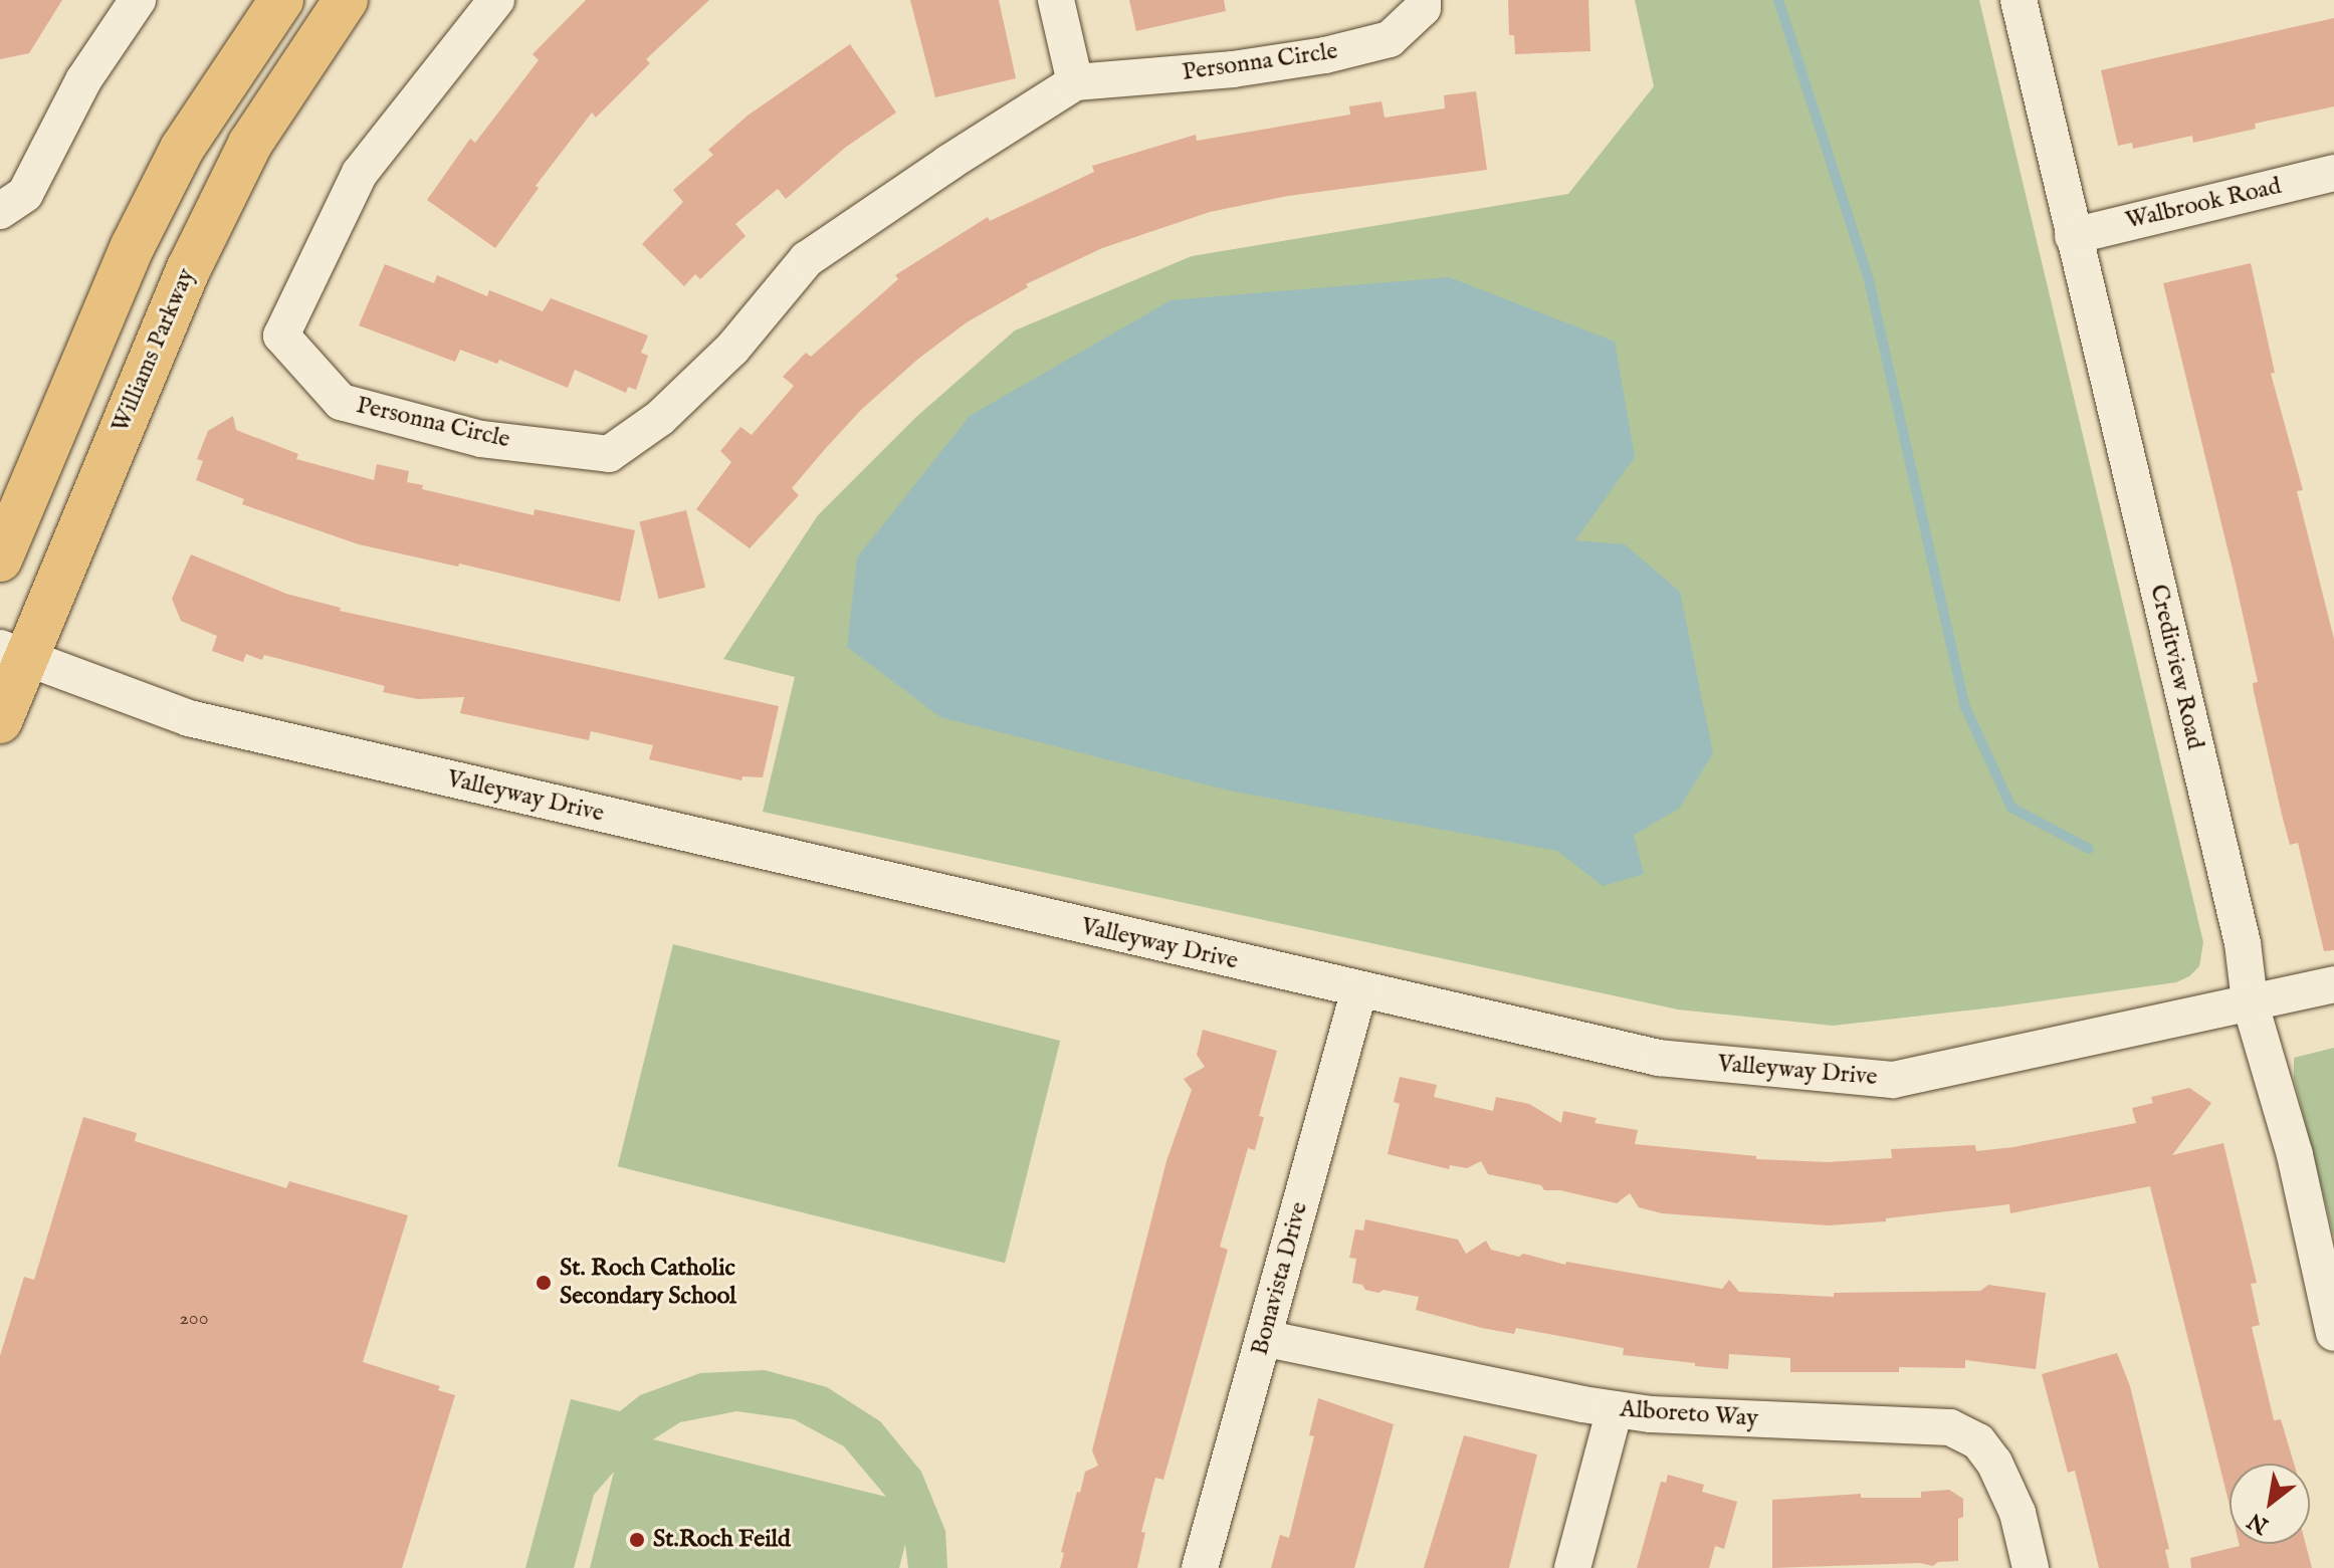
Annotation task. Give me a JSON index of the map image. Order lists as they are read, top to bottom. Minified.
{"streets":{"main road":["Williams Parkway"],"street":["Personna Circle","Walbrook Road","Creditview Road","Valleyway Drive","Bonavista Drive","Alboreto Way"]},"crossings":[["Walbrook Road","Creditview Road"],["Williams Parkway","Valleyway Drive"],["Creditview Road","Valleyway Drive"],["Valleyway Drive","Bonavista Drive"],["Bonavista Drive","Alboreto Way"]],"places":["St. Roch Catholic Secondary School","St.Roch Feild"],"house_numbers":["200"],"north":"bottom left"}
